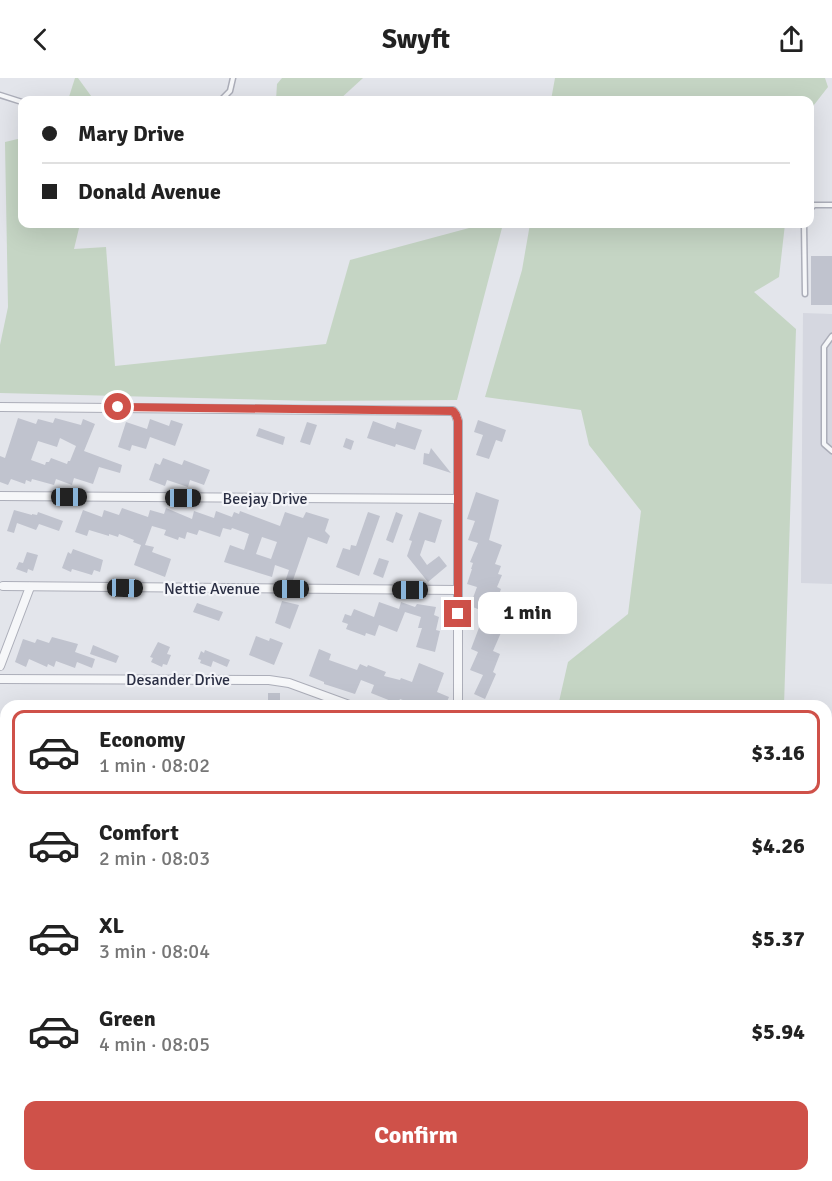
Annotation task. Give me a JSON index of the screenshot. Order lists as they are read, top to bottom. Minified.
{"streets":{"street":["Beejay Drive","Nettie Avenue","Desander Drive"]},"page":{"header":"Swyft","banner":["Mary Drive","Donald Avenue"],"bubble":"1 min","list":[{"name":"Economy","note":"1 min · 08:02","value":"$3.16"},{"name":"Comfort","note":"2 min · 08:03","value":"$4.26"},{"name":"XL","note":"3 min · 08:04","value":"$5.37"},{"name":"Green","note":"4 min · 08:05","value":"$5.94"}],"buttons":"Confirm"}}
